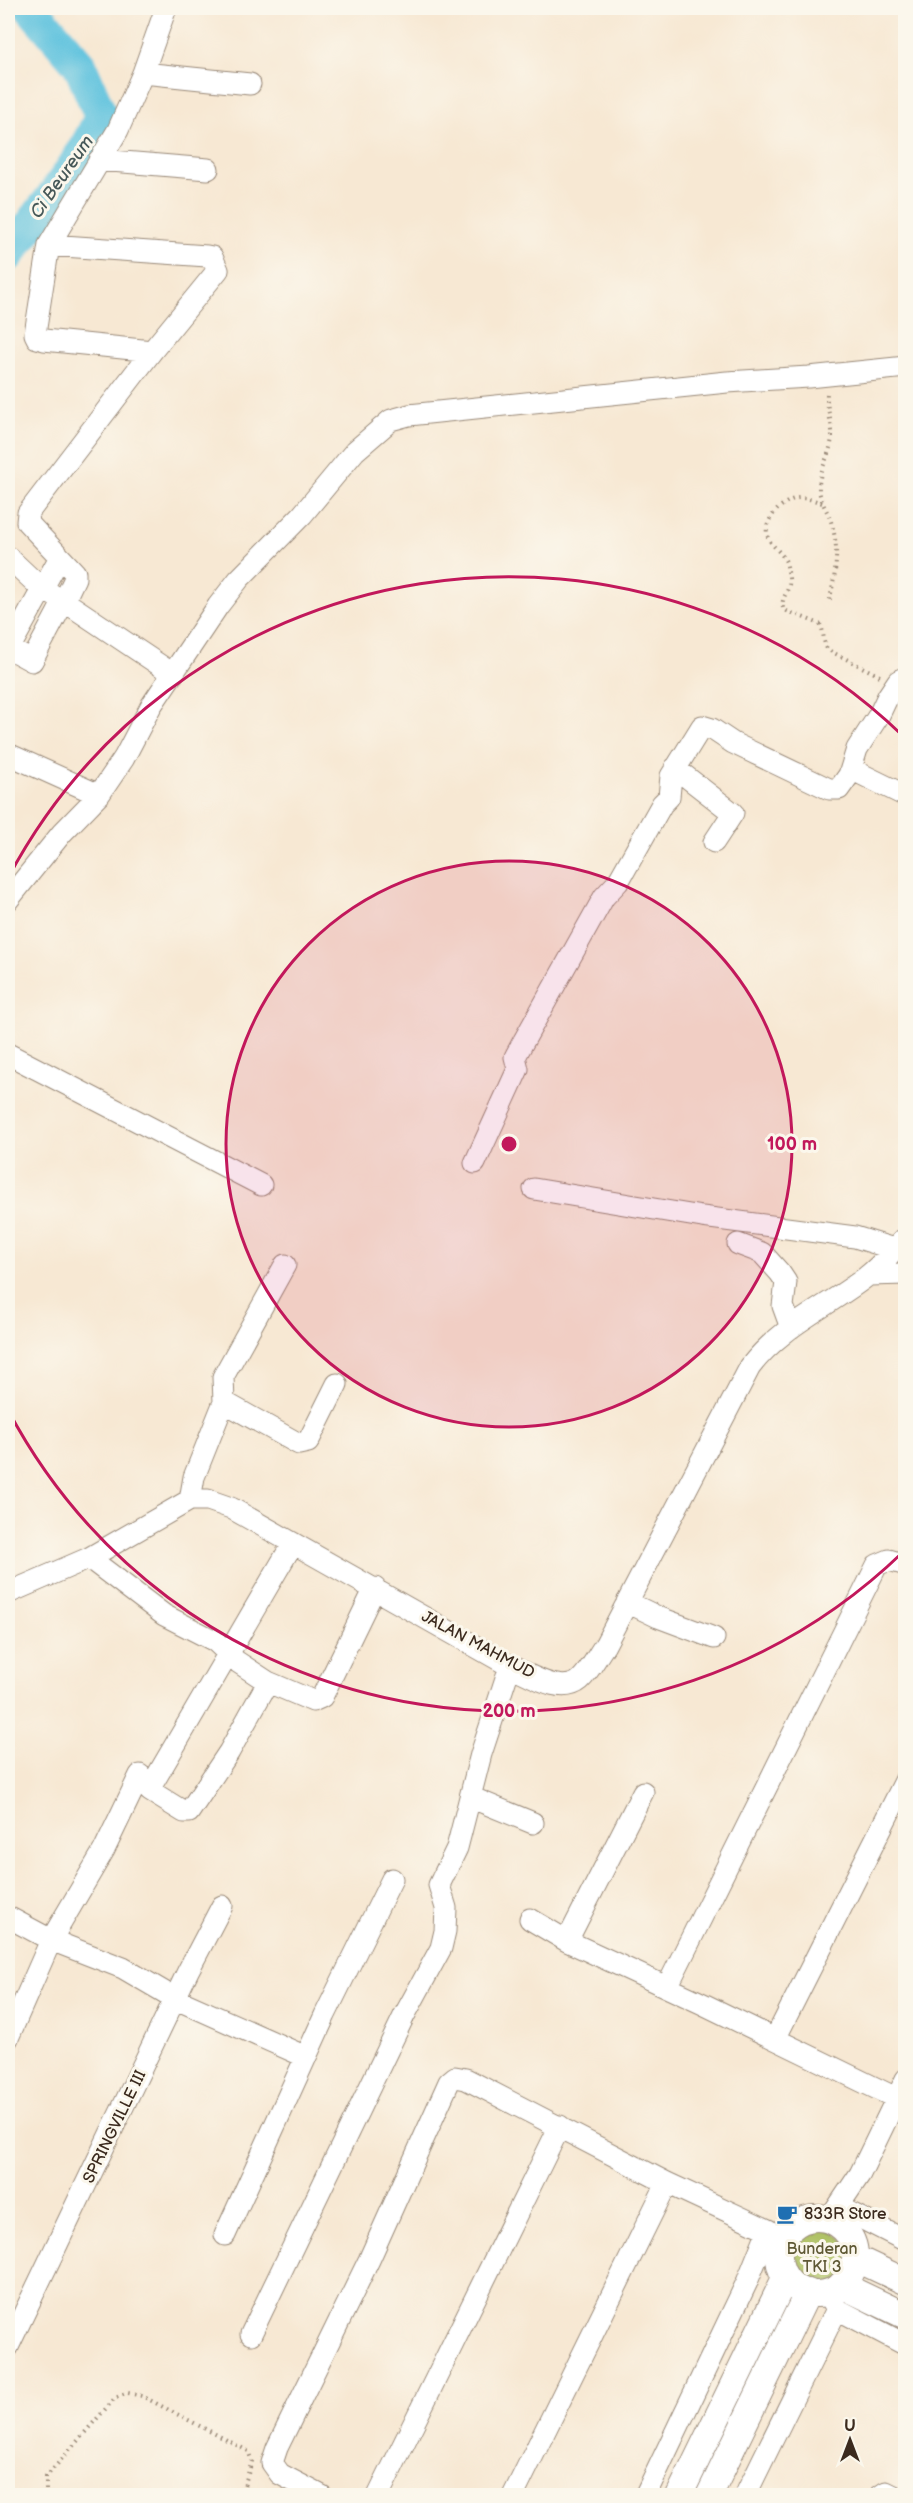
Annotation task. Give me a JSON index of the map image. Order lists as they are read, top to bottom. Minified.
{"streets":{"street":["JALAN MAHMUD","SPRINGVILLE III"]},"water":["Ci Beureum"],"parks":["Bunderan TKI 3"],"places":{"cafe":["833R Store"]},"north":"top","rings":["100 m","200 m"]}
